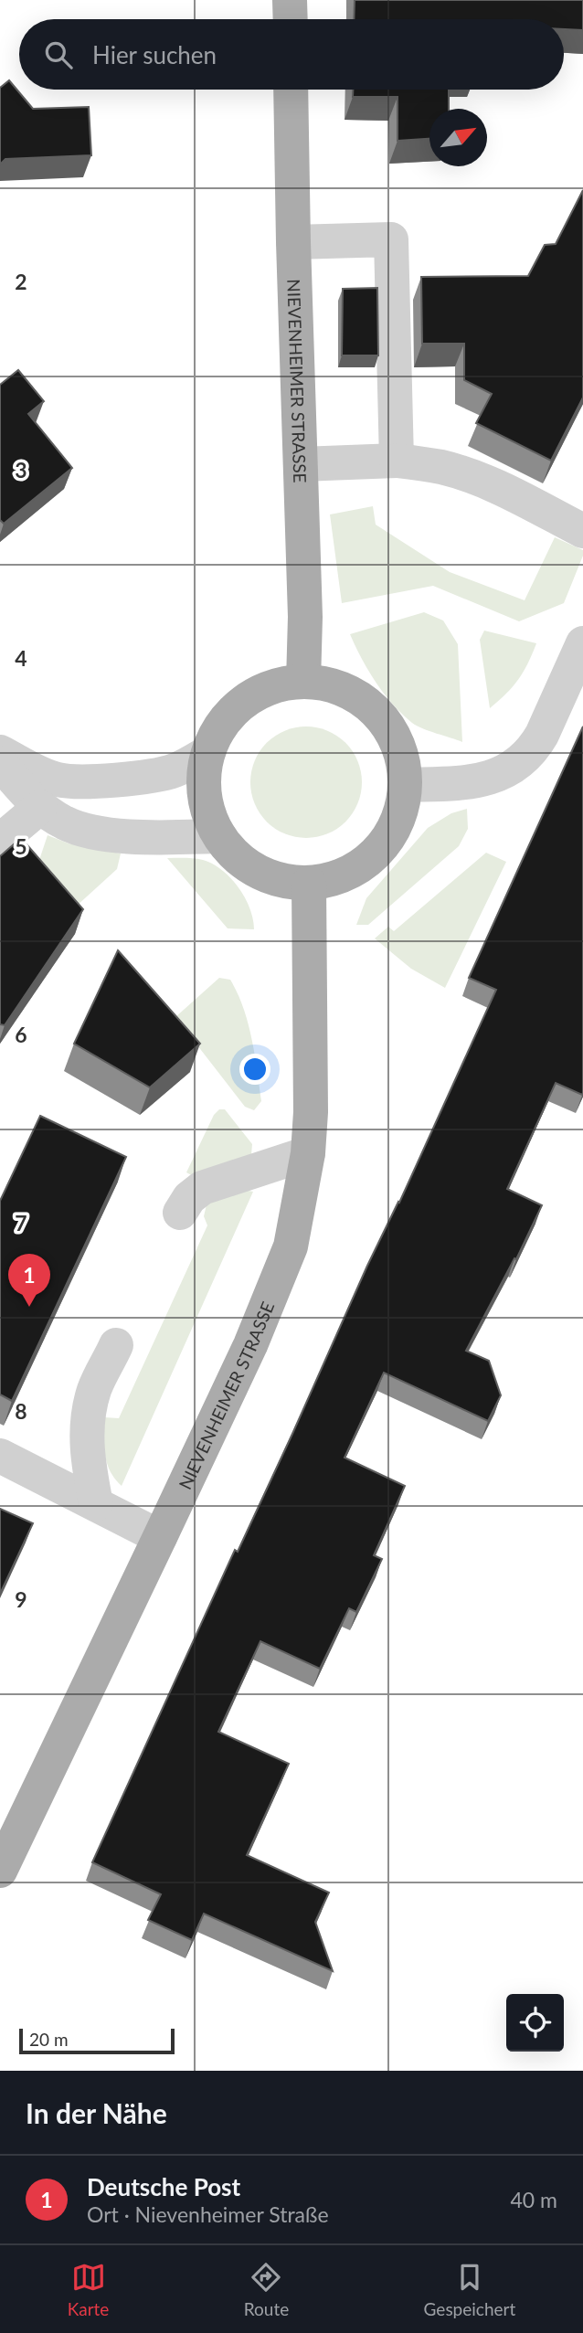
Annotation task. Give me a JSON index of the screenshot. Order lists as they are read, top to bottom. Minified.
{"streets":{"main road":["NIEVENHEIMER STRASSE"]},"scale_bar":"20 m","north":"top right","page":{"search":"Hier suchen","pins":"1","scale":"20 m","heading":"In der Nähe","list":[{"mark":"1","name":"Deutsche Post","note":"Ort · Nievenheimer Straße","value":"40 m"}],"nav":["Karte","Route","Gespeichert"]},"grid":{"rows":["2","3","4","5","6","7","8","9"]}}
